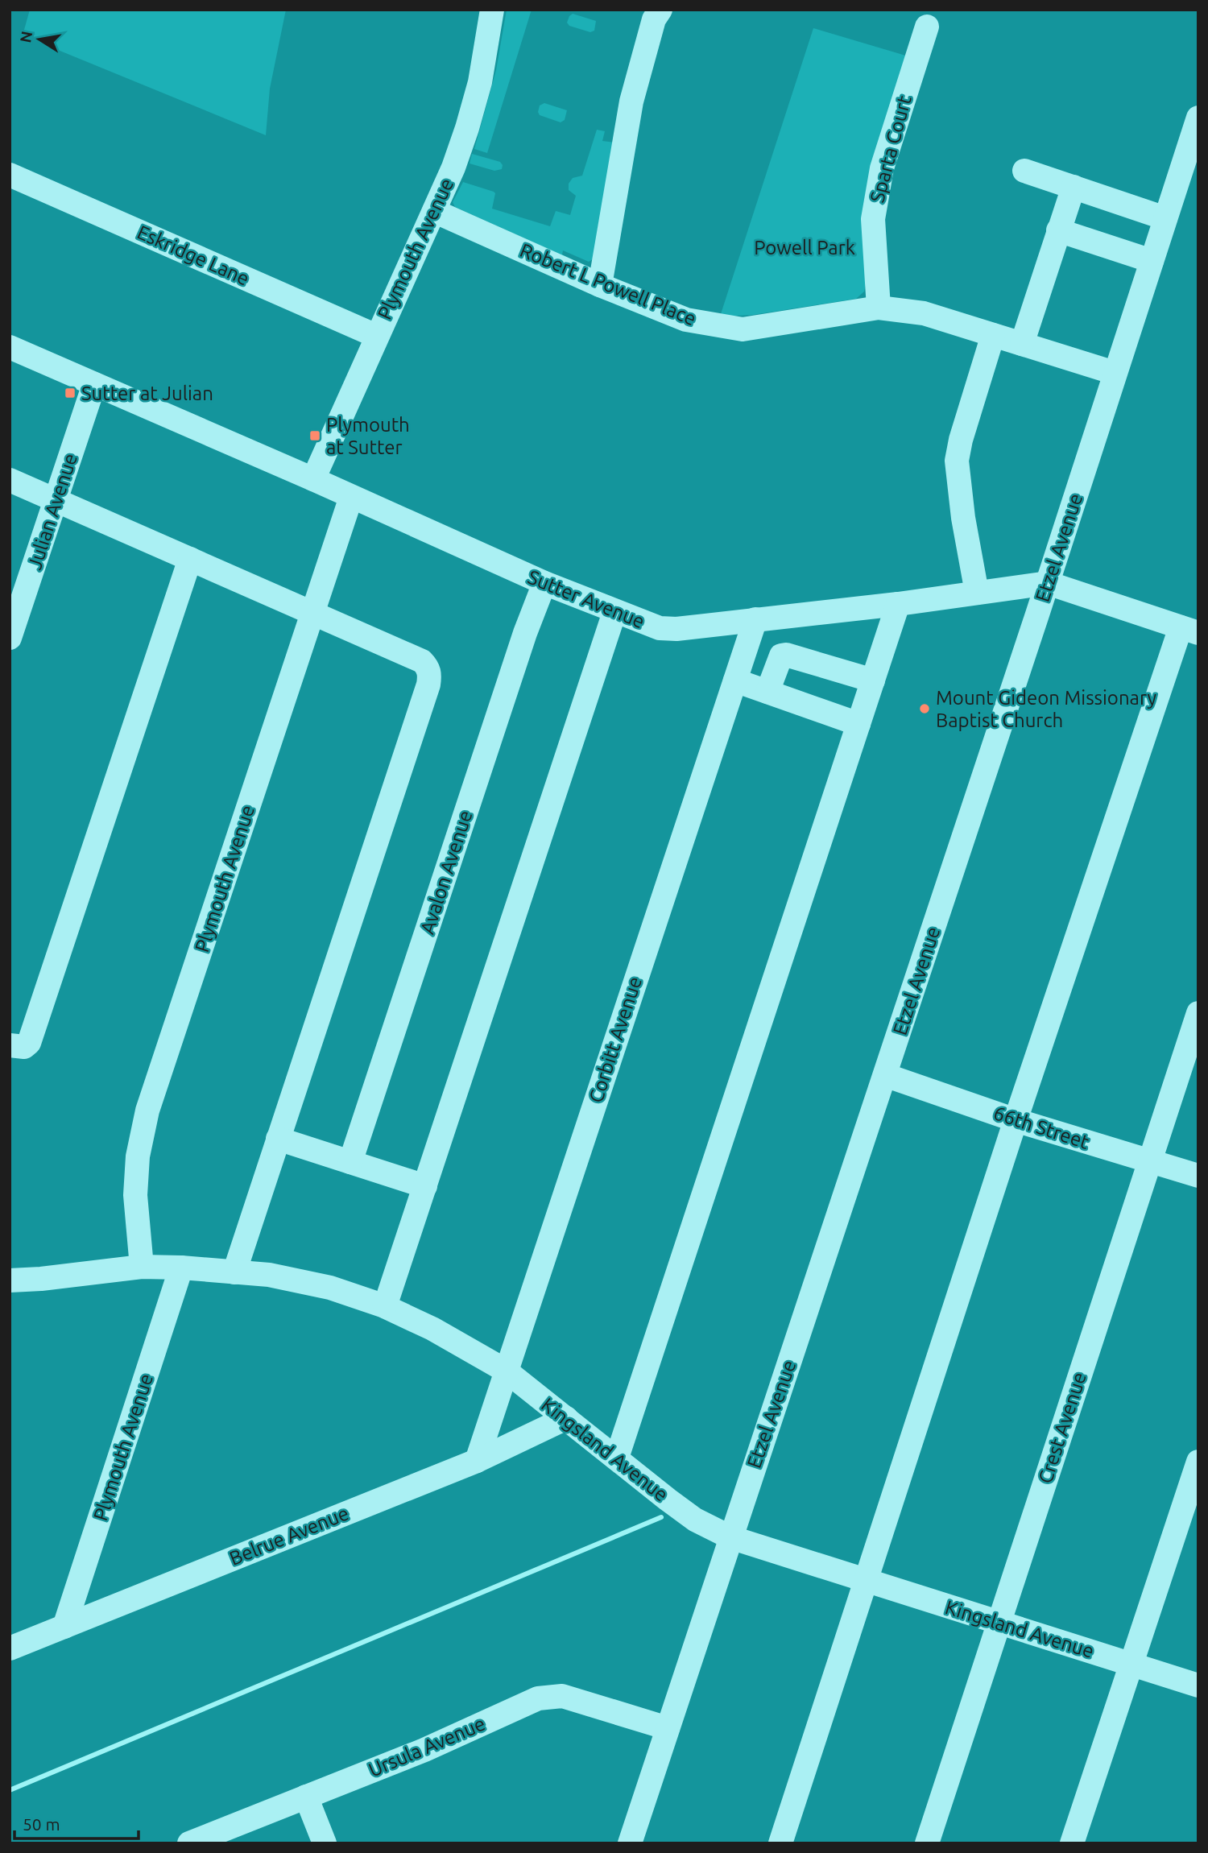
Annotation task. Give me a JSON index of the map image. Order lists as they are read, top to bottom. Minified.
{"streets":{"street":["Sparta Court","Plymouth Avenue","Eskridge Lane","Robert L Powell Place","Julian Avenue","Etzel Avenue","Sutter Avenue","Avalon Avenue","Corbitt Avenue","66th Street","Crest Avenue","Kingsland Avenue","Belrue Avenue","Ursula Avenue"]},"crossings":[["Sparta Court","Robert L Powell Place"],["Plymouth Avenue","Eskridge Lane"],["Plymouth Avenue","Robert L Powell Place"],["Plymouth Avenue","Sutter Avenue"],["Plymouth Avenue","Kingsland Avenue"],["Plymouth Avenue","Belrue Avenue"],["Robert L Powell Place","Etzel Avenue"],["Julian Avenue","Sutter Avenue"],["Etzel Avenue","Sutter Avenue"],["Etzel Avenue","66th Street"],["Etzel Avenue","Kingsland Avenue"],["Etzel Avenue","Ursula Avenue"],["Sutter Avenue","Avalon Avenue"],["Sutter Avenue","Corbitt Avenue"],["Corbitt Avenue","Kingsland Avenue"],["Corbitt Avenue","Belrue Avenue"],["66th Street","Crest Avenue"],["Crest Avenue","Kingsland Avenue"],["Kingsland Avenue","Belrue Avenue"]],"parks":["Powell Park"],"places":{"transit":["Sutter at Julian","Plymouth at Sutter"],"other":["Mount Gideon Missionary Baptist Church"]},"scale_bar":"50 m","north":"left"}
